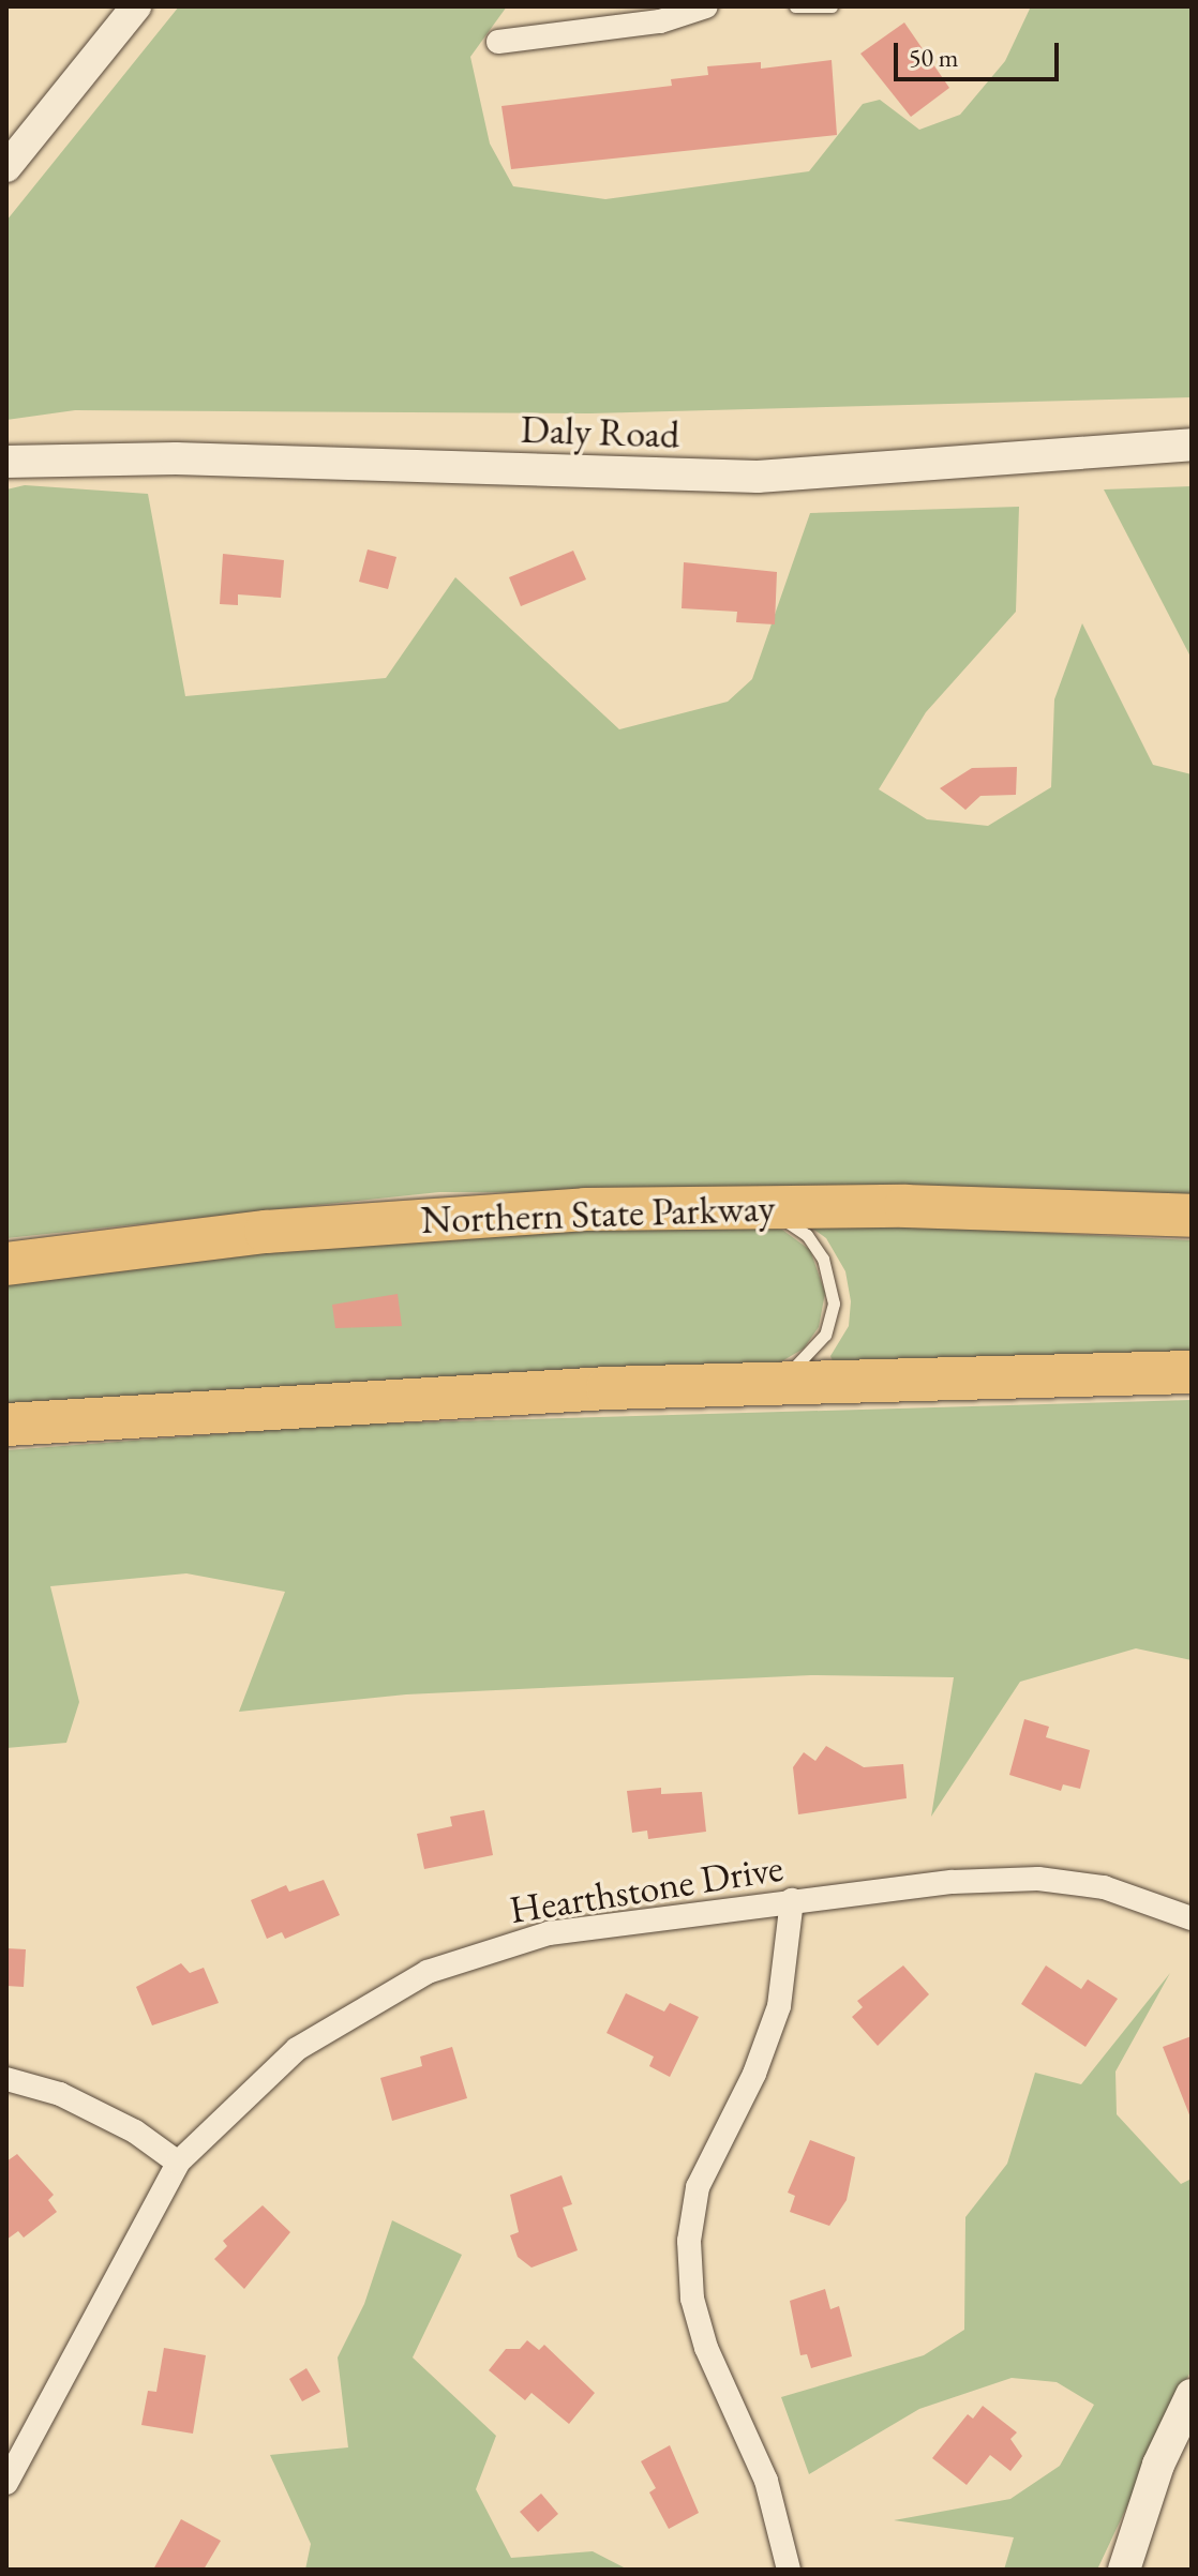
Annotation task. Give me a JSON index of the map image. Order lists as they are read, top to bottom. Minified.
{"streets":{"highway":["Northern State Parkway"],"main road":["Daly Road"],"street":["Hearthstone Drive"]},"scale_bar":"50 m"}
